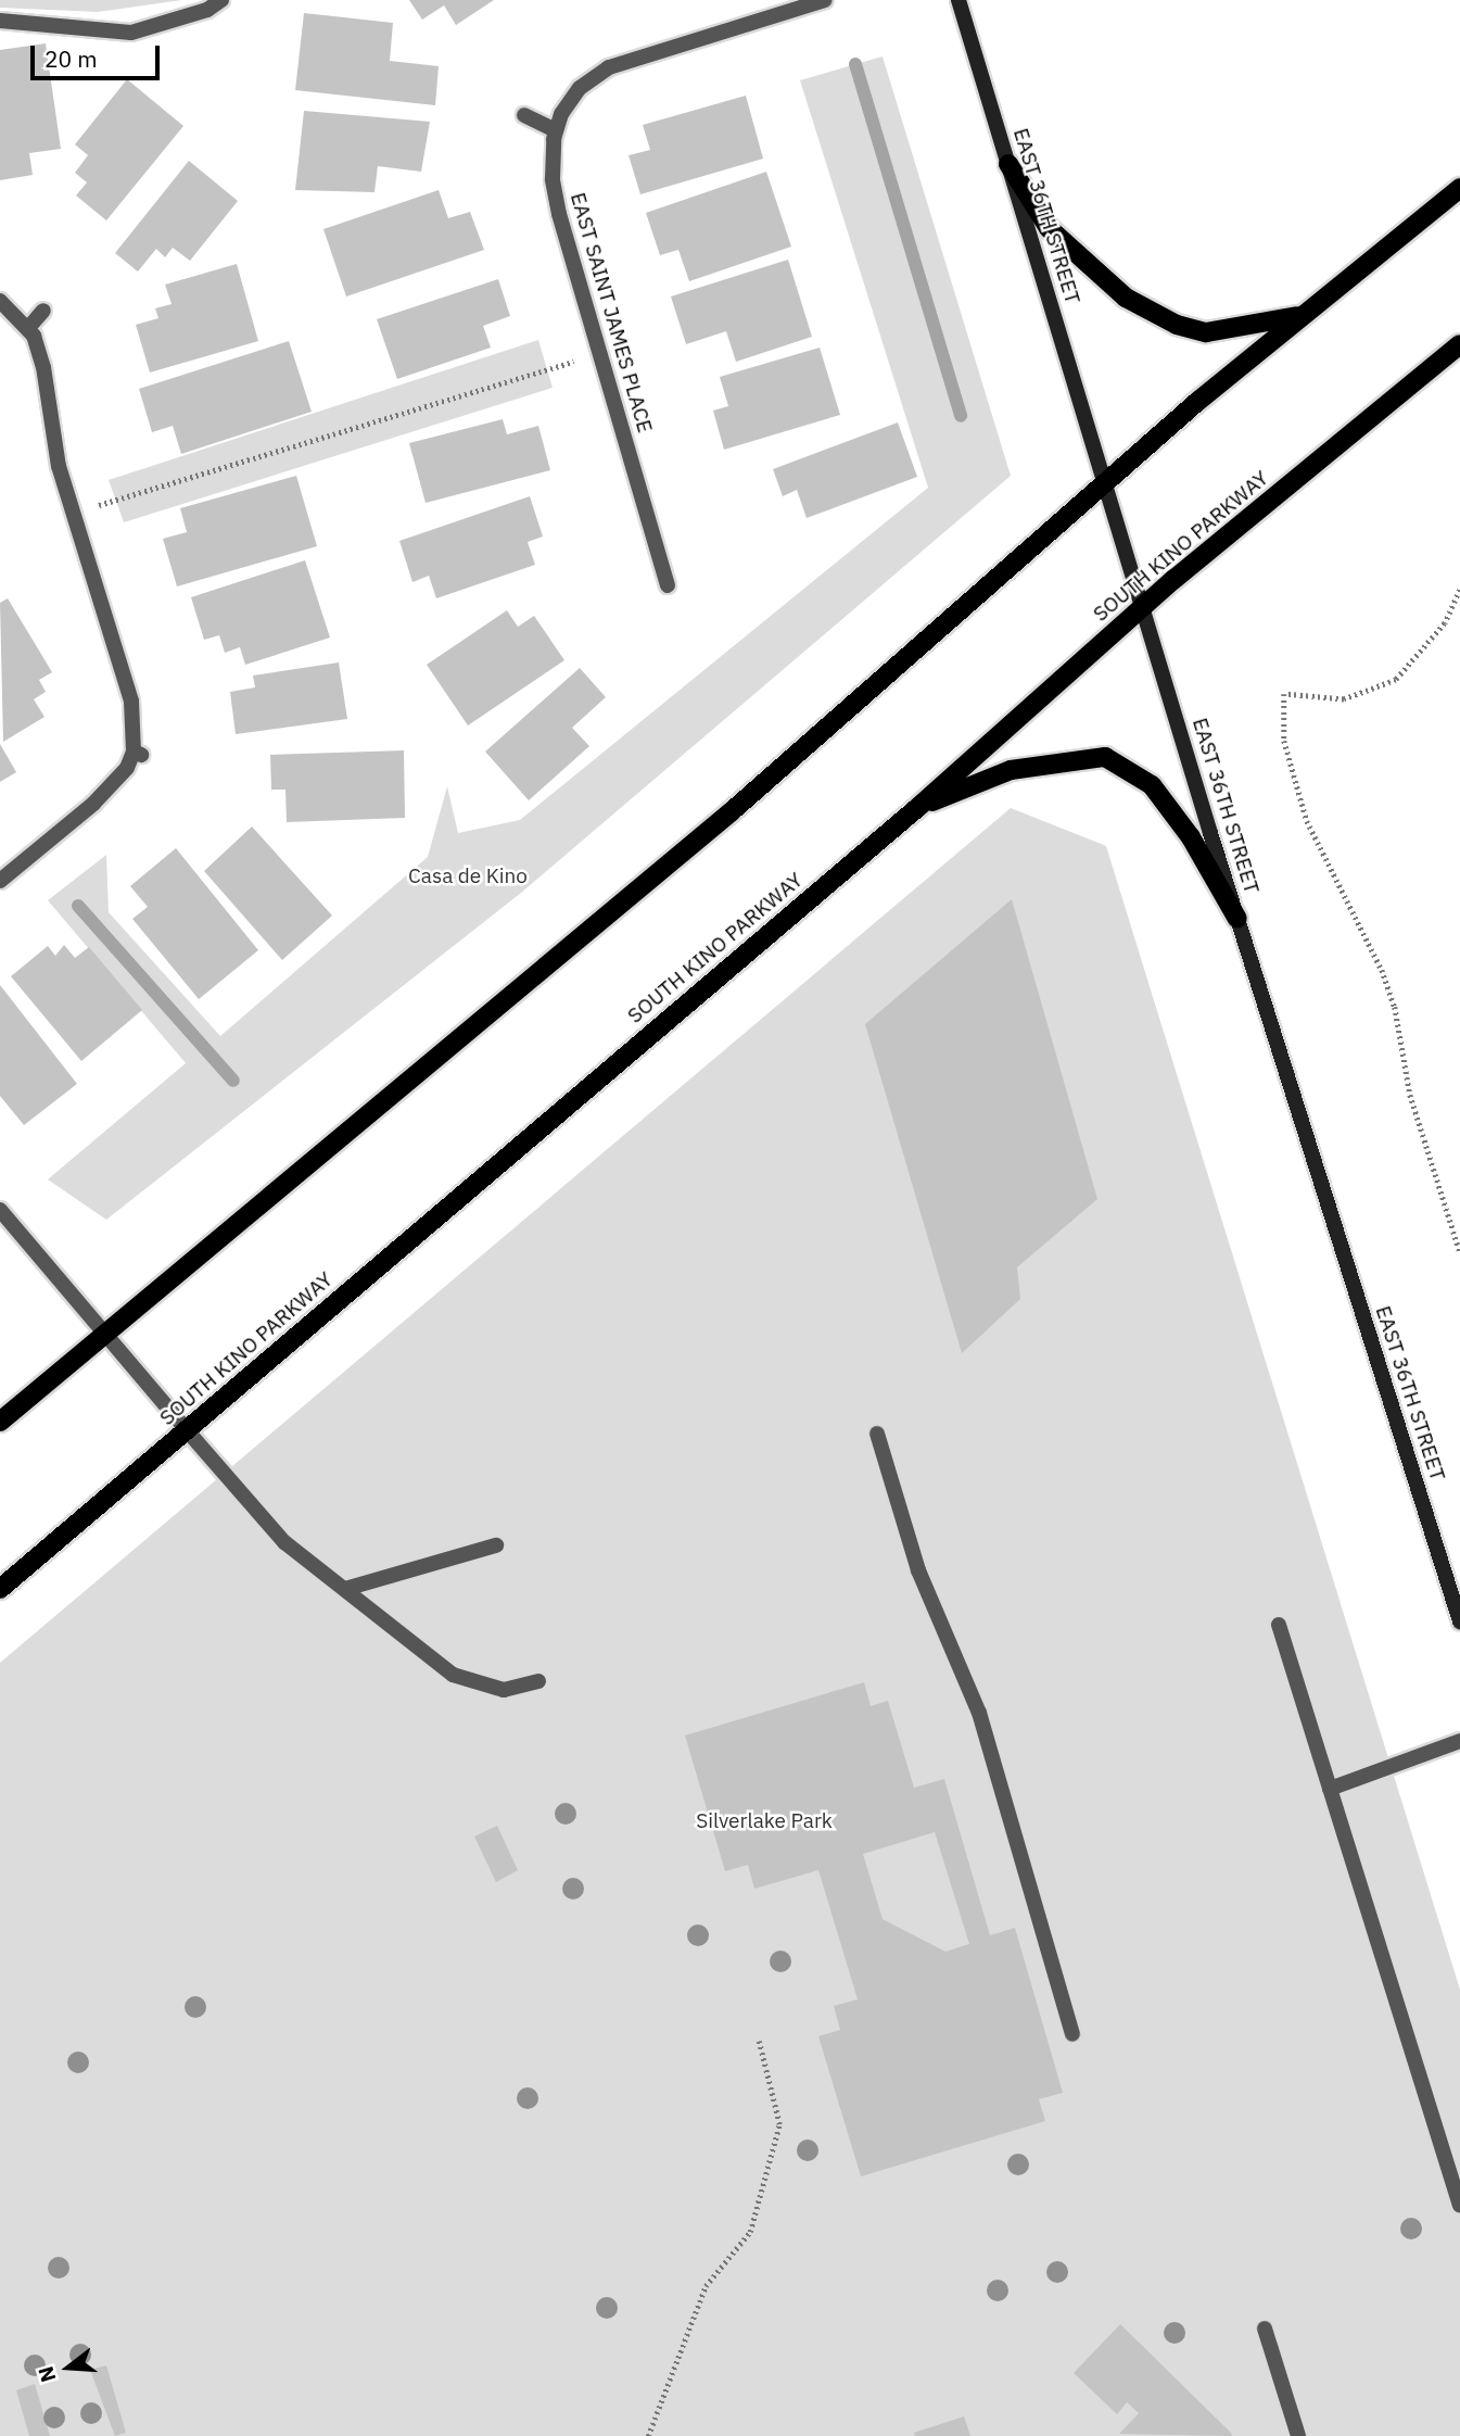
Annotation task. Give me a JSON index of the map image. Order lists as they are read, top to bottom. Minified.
{"streets":{"main road":["EAST 36TH STREET","SOUTH KINO PARKWAY"],"street":["EAST SAINT JAMES PLACE"]},"crossings":[["EAST 36TH STREET","SOUTH KINO PARKWAY"]],"parks":["Casa de Kino","Silverlake Park"],"scale_bar":"20 m","north":"left"}
